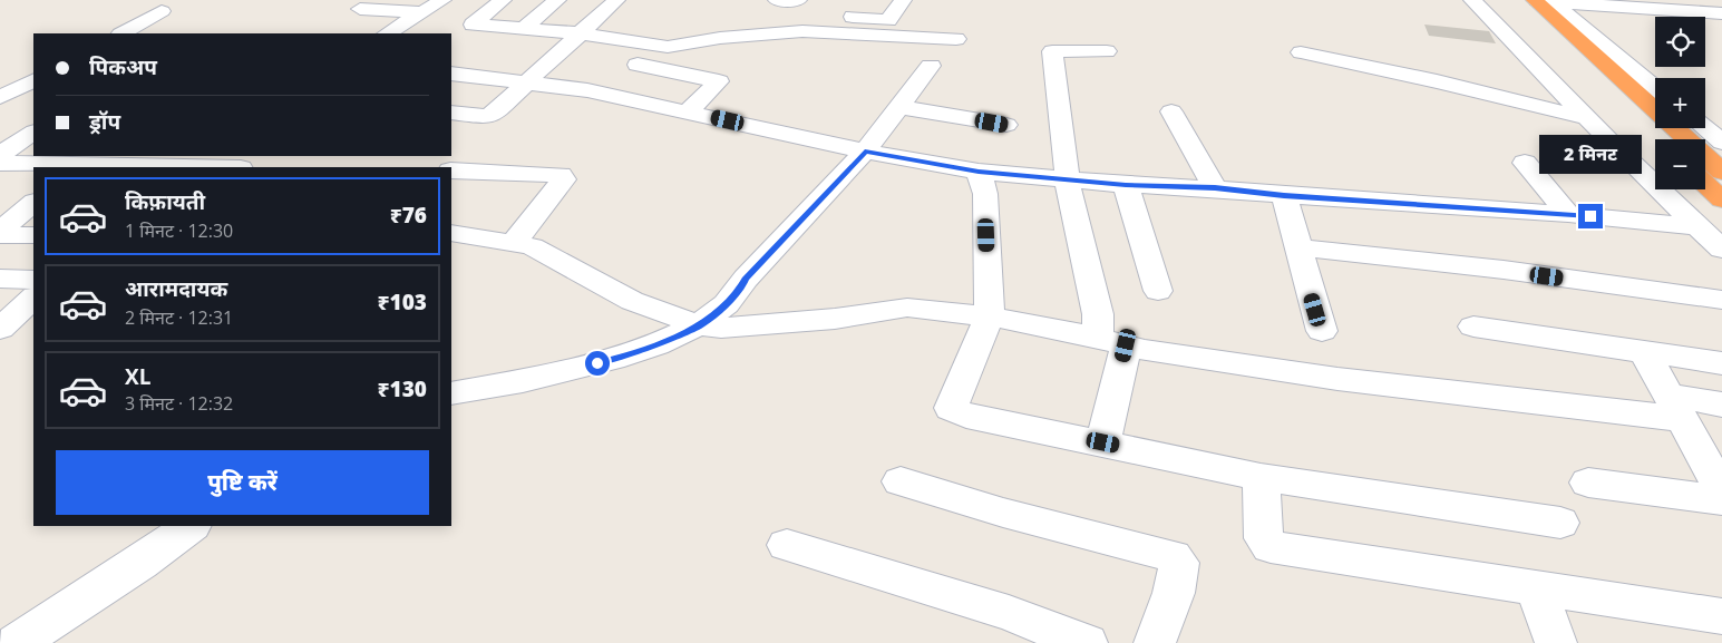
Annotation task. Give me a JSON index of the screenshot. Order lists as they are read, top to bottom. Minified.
{"page":{"map_buttons":["+","−"],"banner":["पिकअप","ड्रॉप"],"bubble":"2 मिनट","list":[{"name":"किफ़ायती","note":"1 मिनट · 12:30","value":"₹76"},{"name":"आरामदायक","note":"2 मिनट · 12:31","value":"₹103"},{"name":"XL","note":"3 मिनट · 12:32","value":"₹130"}],"buttons":"पुष्टि करें"}}
